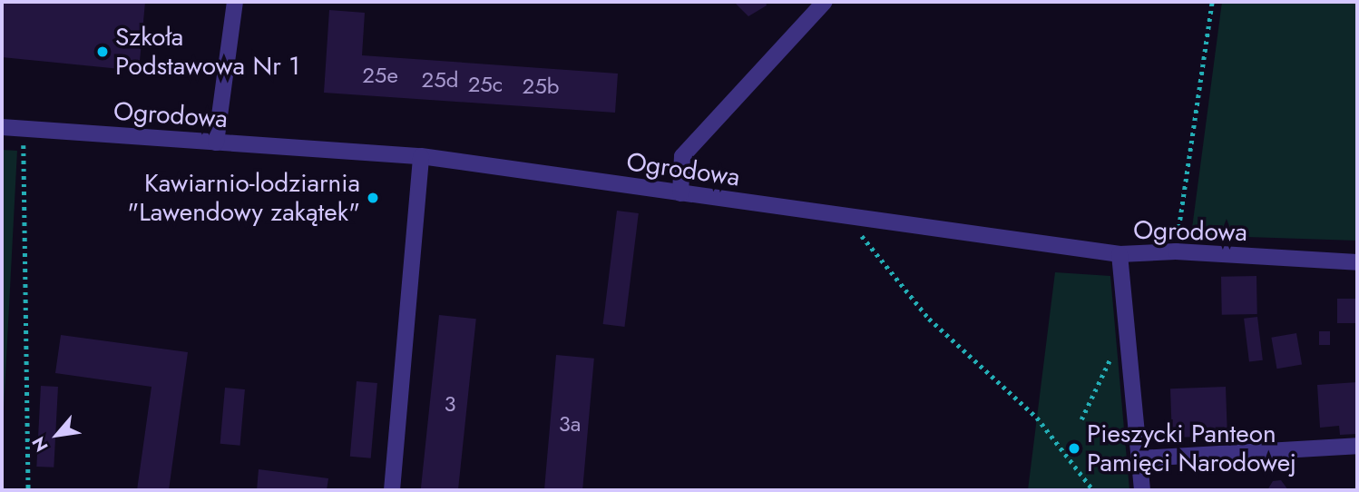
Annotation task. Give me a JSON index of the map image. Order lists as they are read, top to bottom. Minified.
{"streets":{"street":["Ogrodowa"]},"places":["Szkoła Podstawowa Nr 1","Kawiarnio-lodziarnia \"Lawendowy zakątek\"","Pieszycki Panteon Pamięci Narodowej"],"house_numbers":["25e","25d","25c","25b","3","3a"],"north":"bottom left"}
